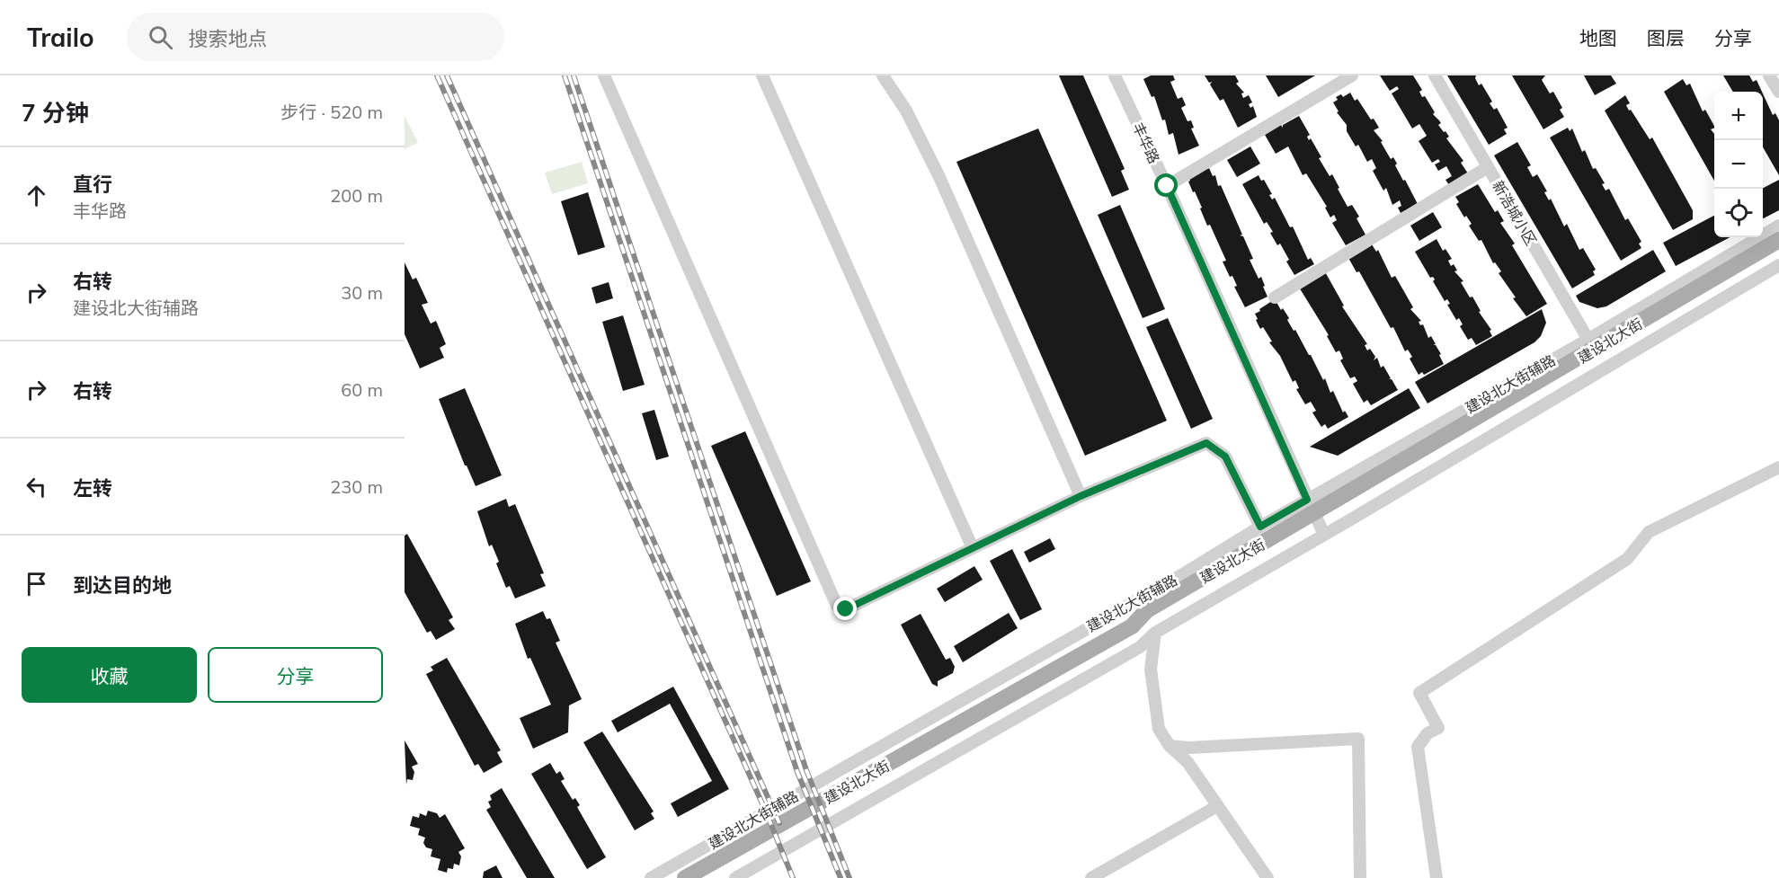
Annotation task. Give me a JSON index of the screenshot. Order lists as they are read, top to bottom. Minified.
{"streets":{"main road":["建设北大街"],"street":["丰华路","新浩城小区","建设北大街辅路"]},"crossings":[["丰华路","建设北大街"],["丰华路","建设北大街辅路"],["新浩城小区","建设北大街"],["建设北大街","建设北大街辅路"]],"page":{"header":"Trailo","search":"搜索地点","nav":["地图","图层","分享"],"heading":["7 分钟","步行 · 520 m"],"map_buttons":["+","−"],"list":[["直行","丰华路","200 m"],["右转","建设北大街辅路","30 m"],["右转","60 m"],["左转","230 m"],"到达目的地"],"buttons":["收藏","分享"]}}
